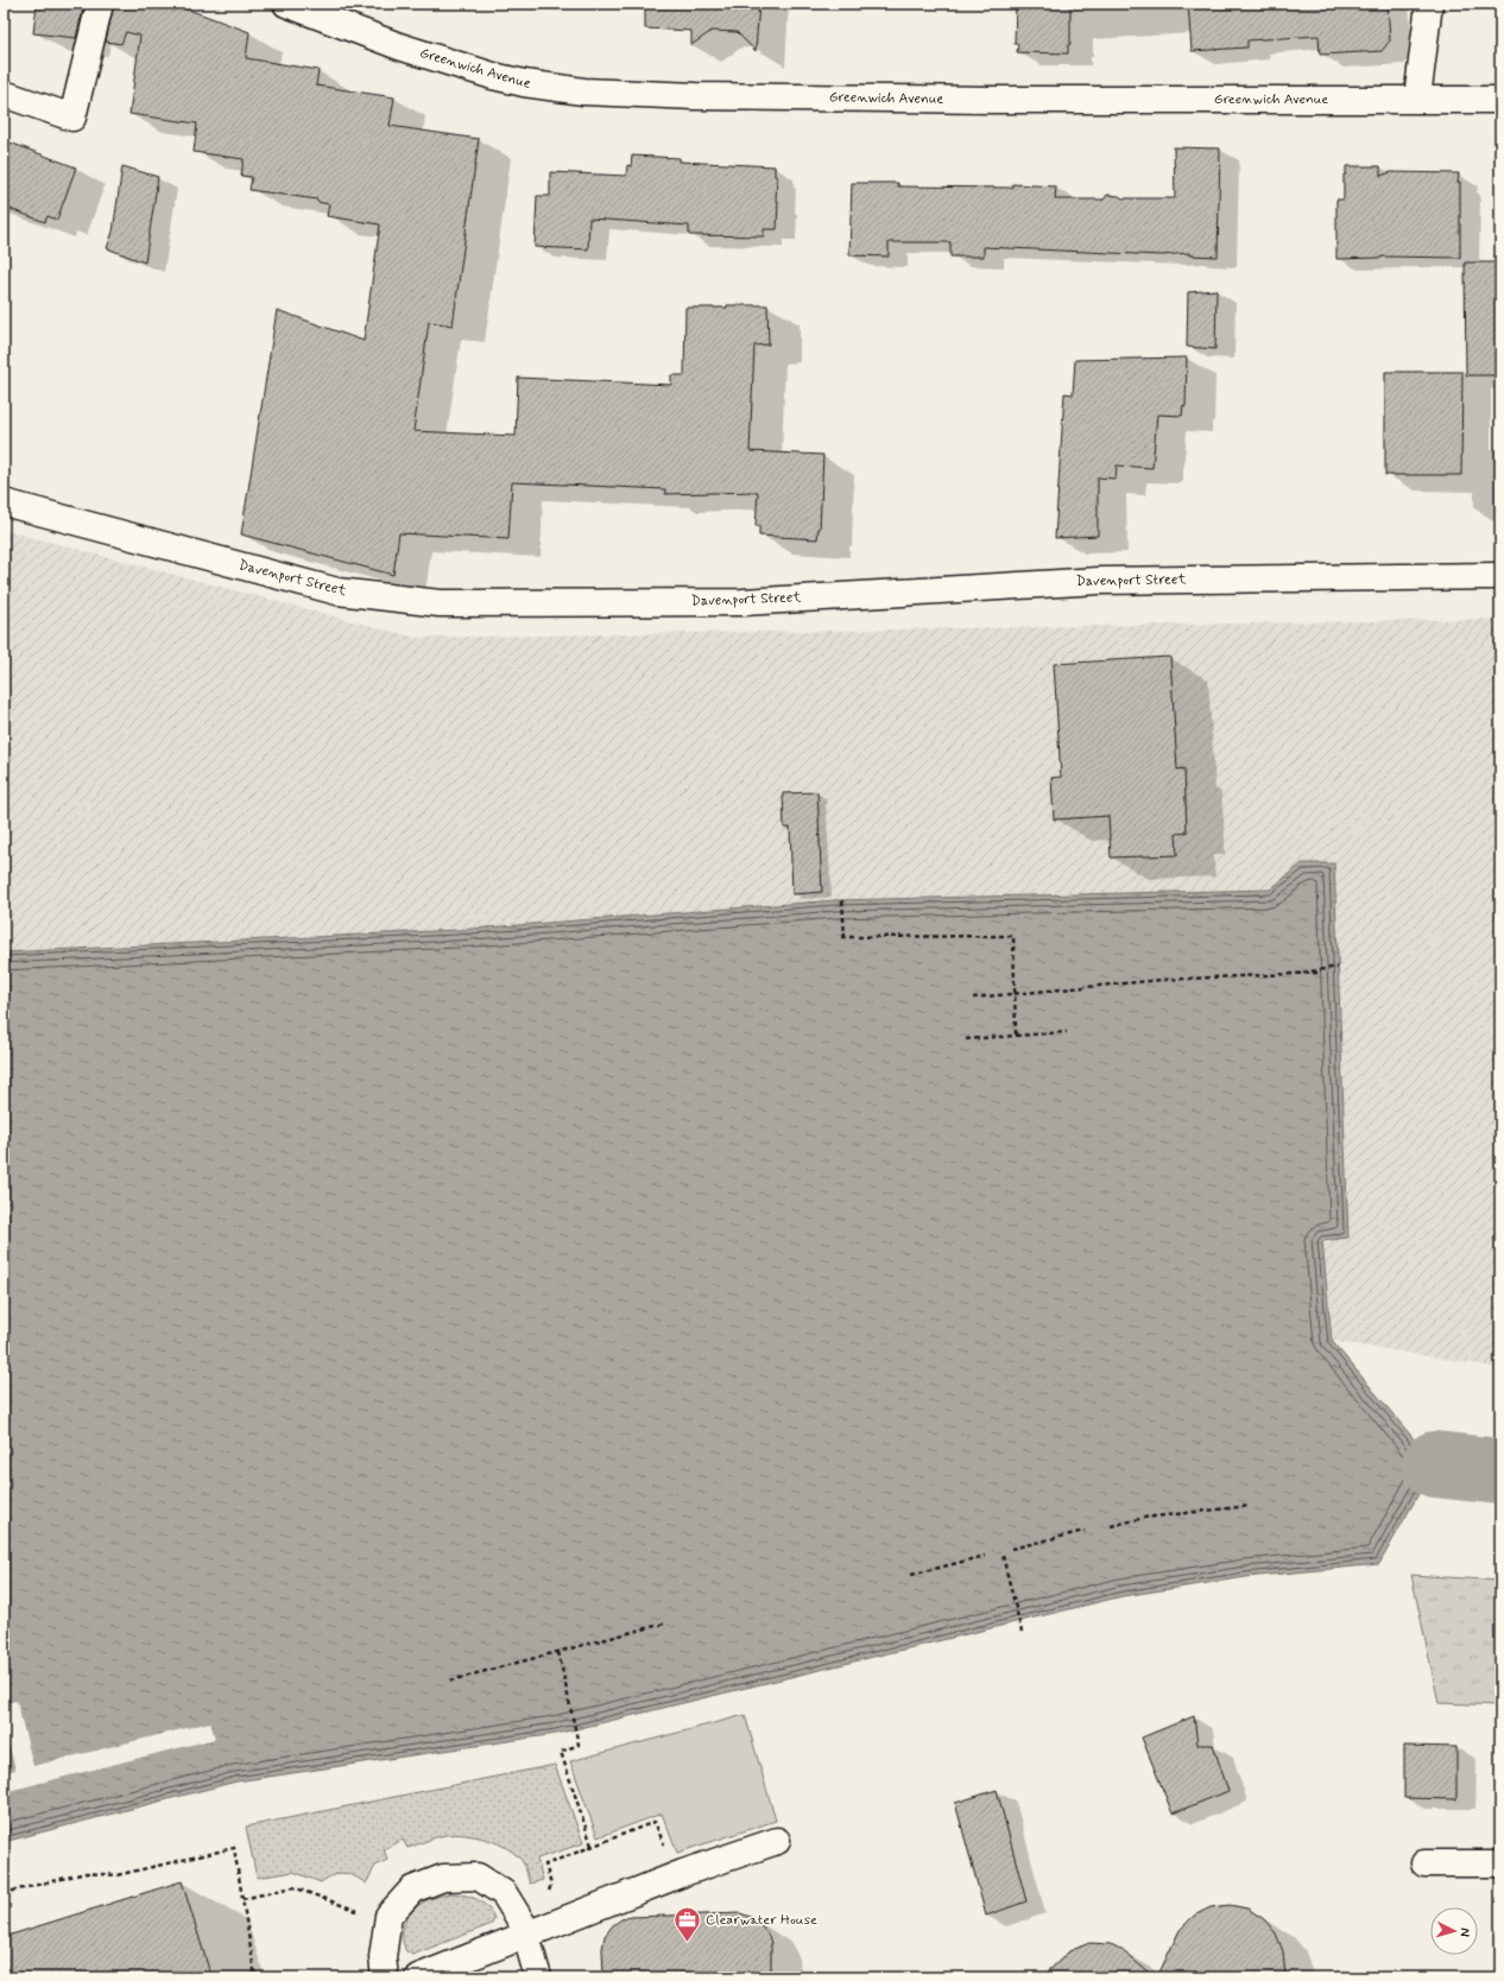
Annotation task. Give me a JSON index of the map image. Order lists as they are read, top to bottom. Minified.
{"streets":{"main road":["Greenwich Avenue","Davenport Street"]},"places":{"office":["Clearwater House"]},"north":"right"}
